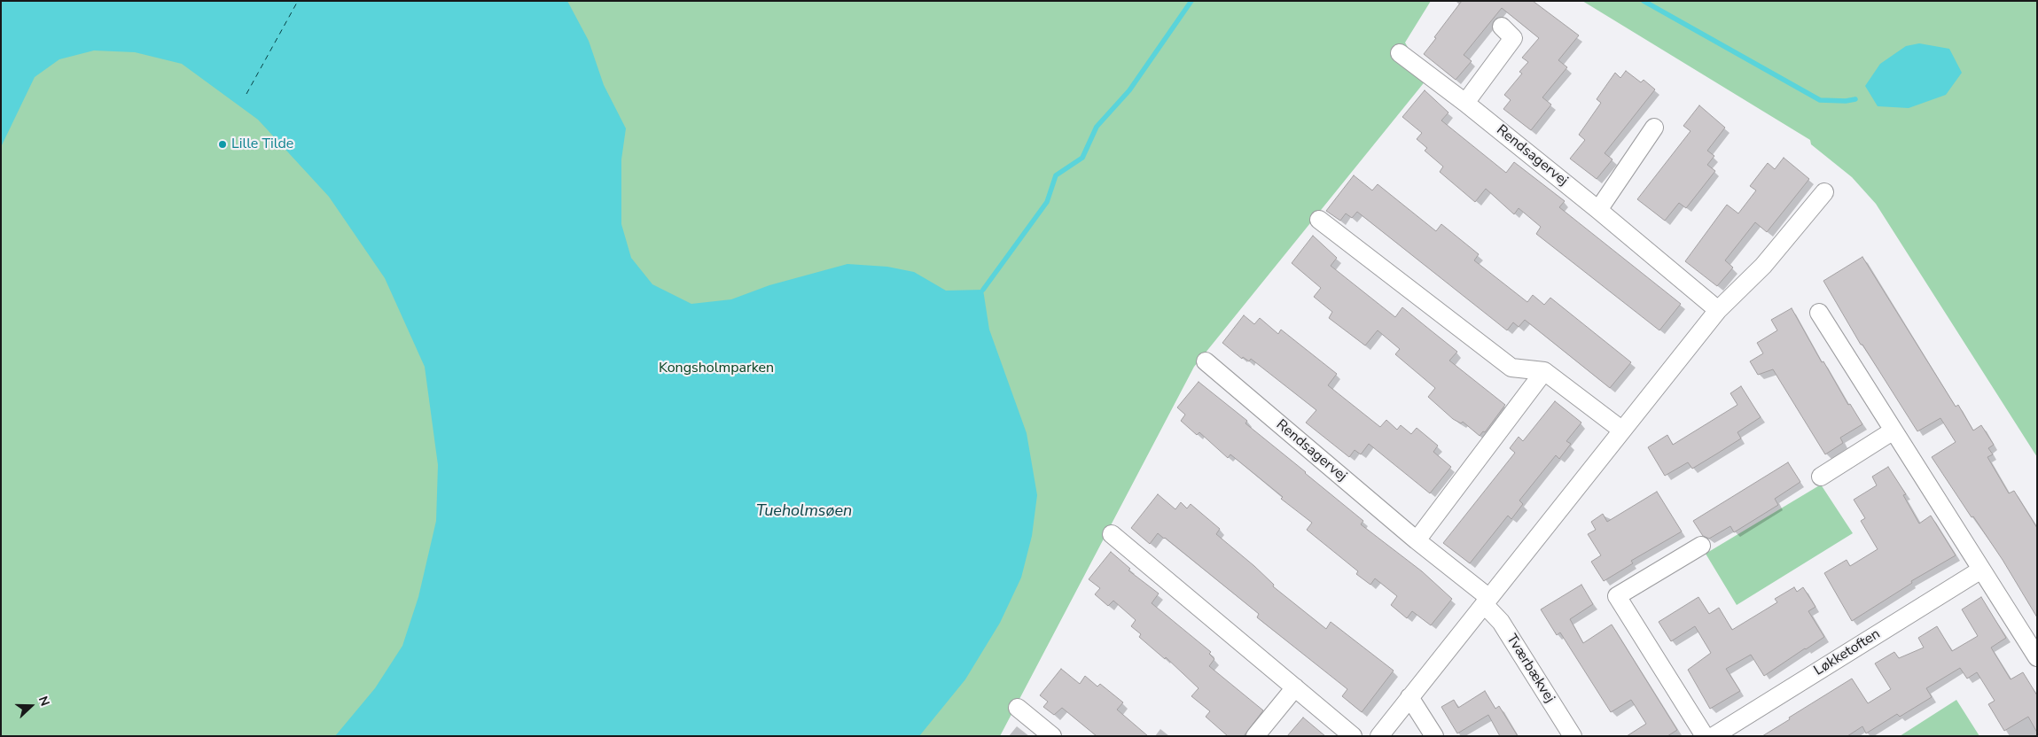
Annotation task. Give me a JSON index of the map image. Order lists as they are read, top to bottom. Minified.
{"streets":{"street":["Rendsagervej","Løkketoften","Tværbækvej"]},"crossings":[["Rendsagervej","Tværbækvej"]],"water":["Tueholmsøen"],"parks":["Kongsholmparken"],"places":["Lille Tilde"],"north":"right"}
